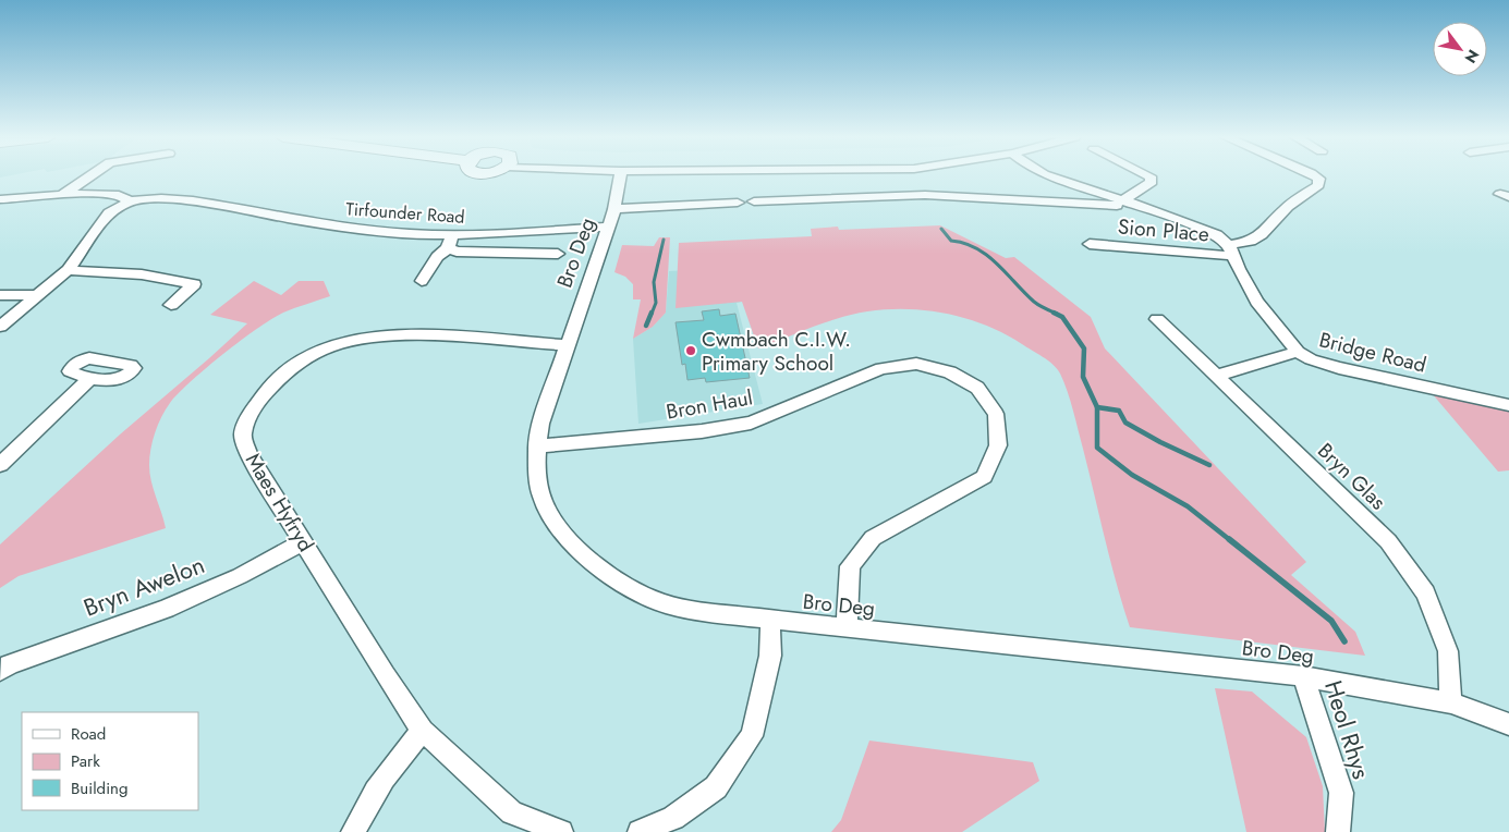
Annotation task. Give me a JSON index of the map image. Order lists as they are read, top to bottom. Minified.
{"streets":{"street":["Tirfounder Road","Sion Place","Bro Deg","Bridge Road","Bron Haul","Bryn Glas","Maes Hyfryd","Bryn Awelon","Heol Rhys"]},"crossings":[["Tirfounder Road","Bro Deg"],["Sion Place","Bridge Road"],["Bro Deg","Bron Haul"],["Bro Deg","Bryn Glas"],["Bro Deg","Maes Hyfryd"],["Bro Deg","Heol Rhys"],["Maes Hyfryd","Bryn Awelon"]],"places":["Cwmbach C.I.W. Primary School"],"legend":["Road","Park","Building"],"north":"bottom right"}
